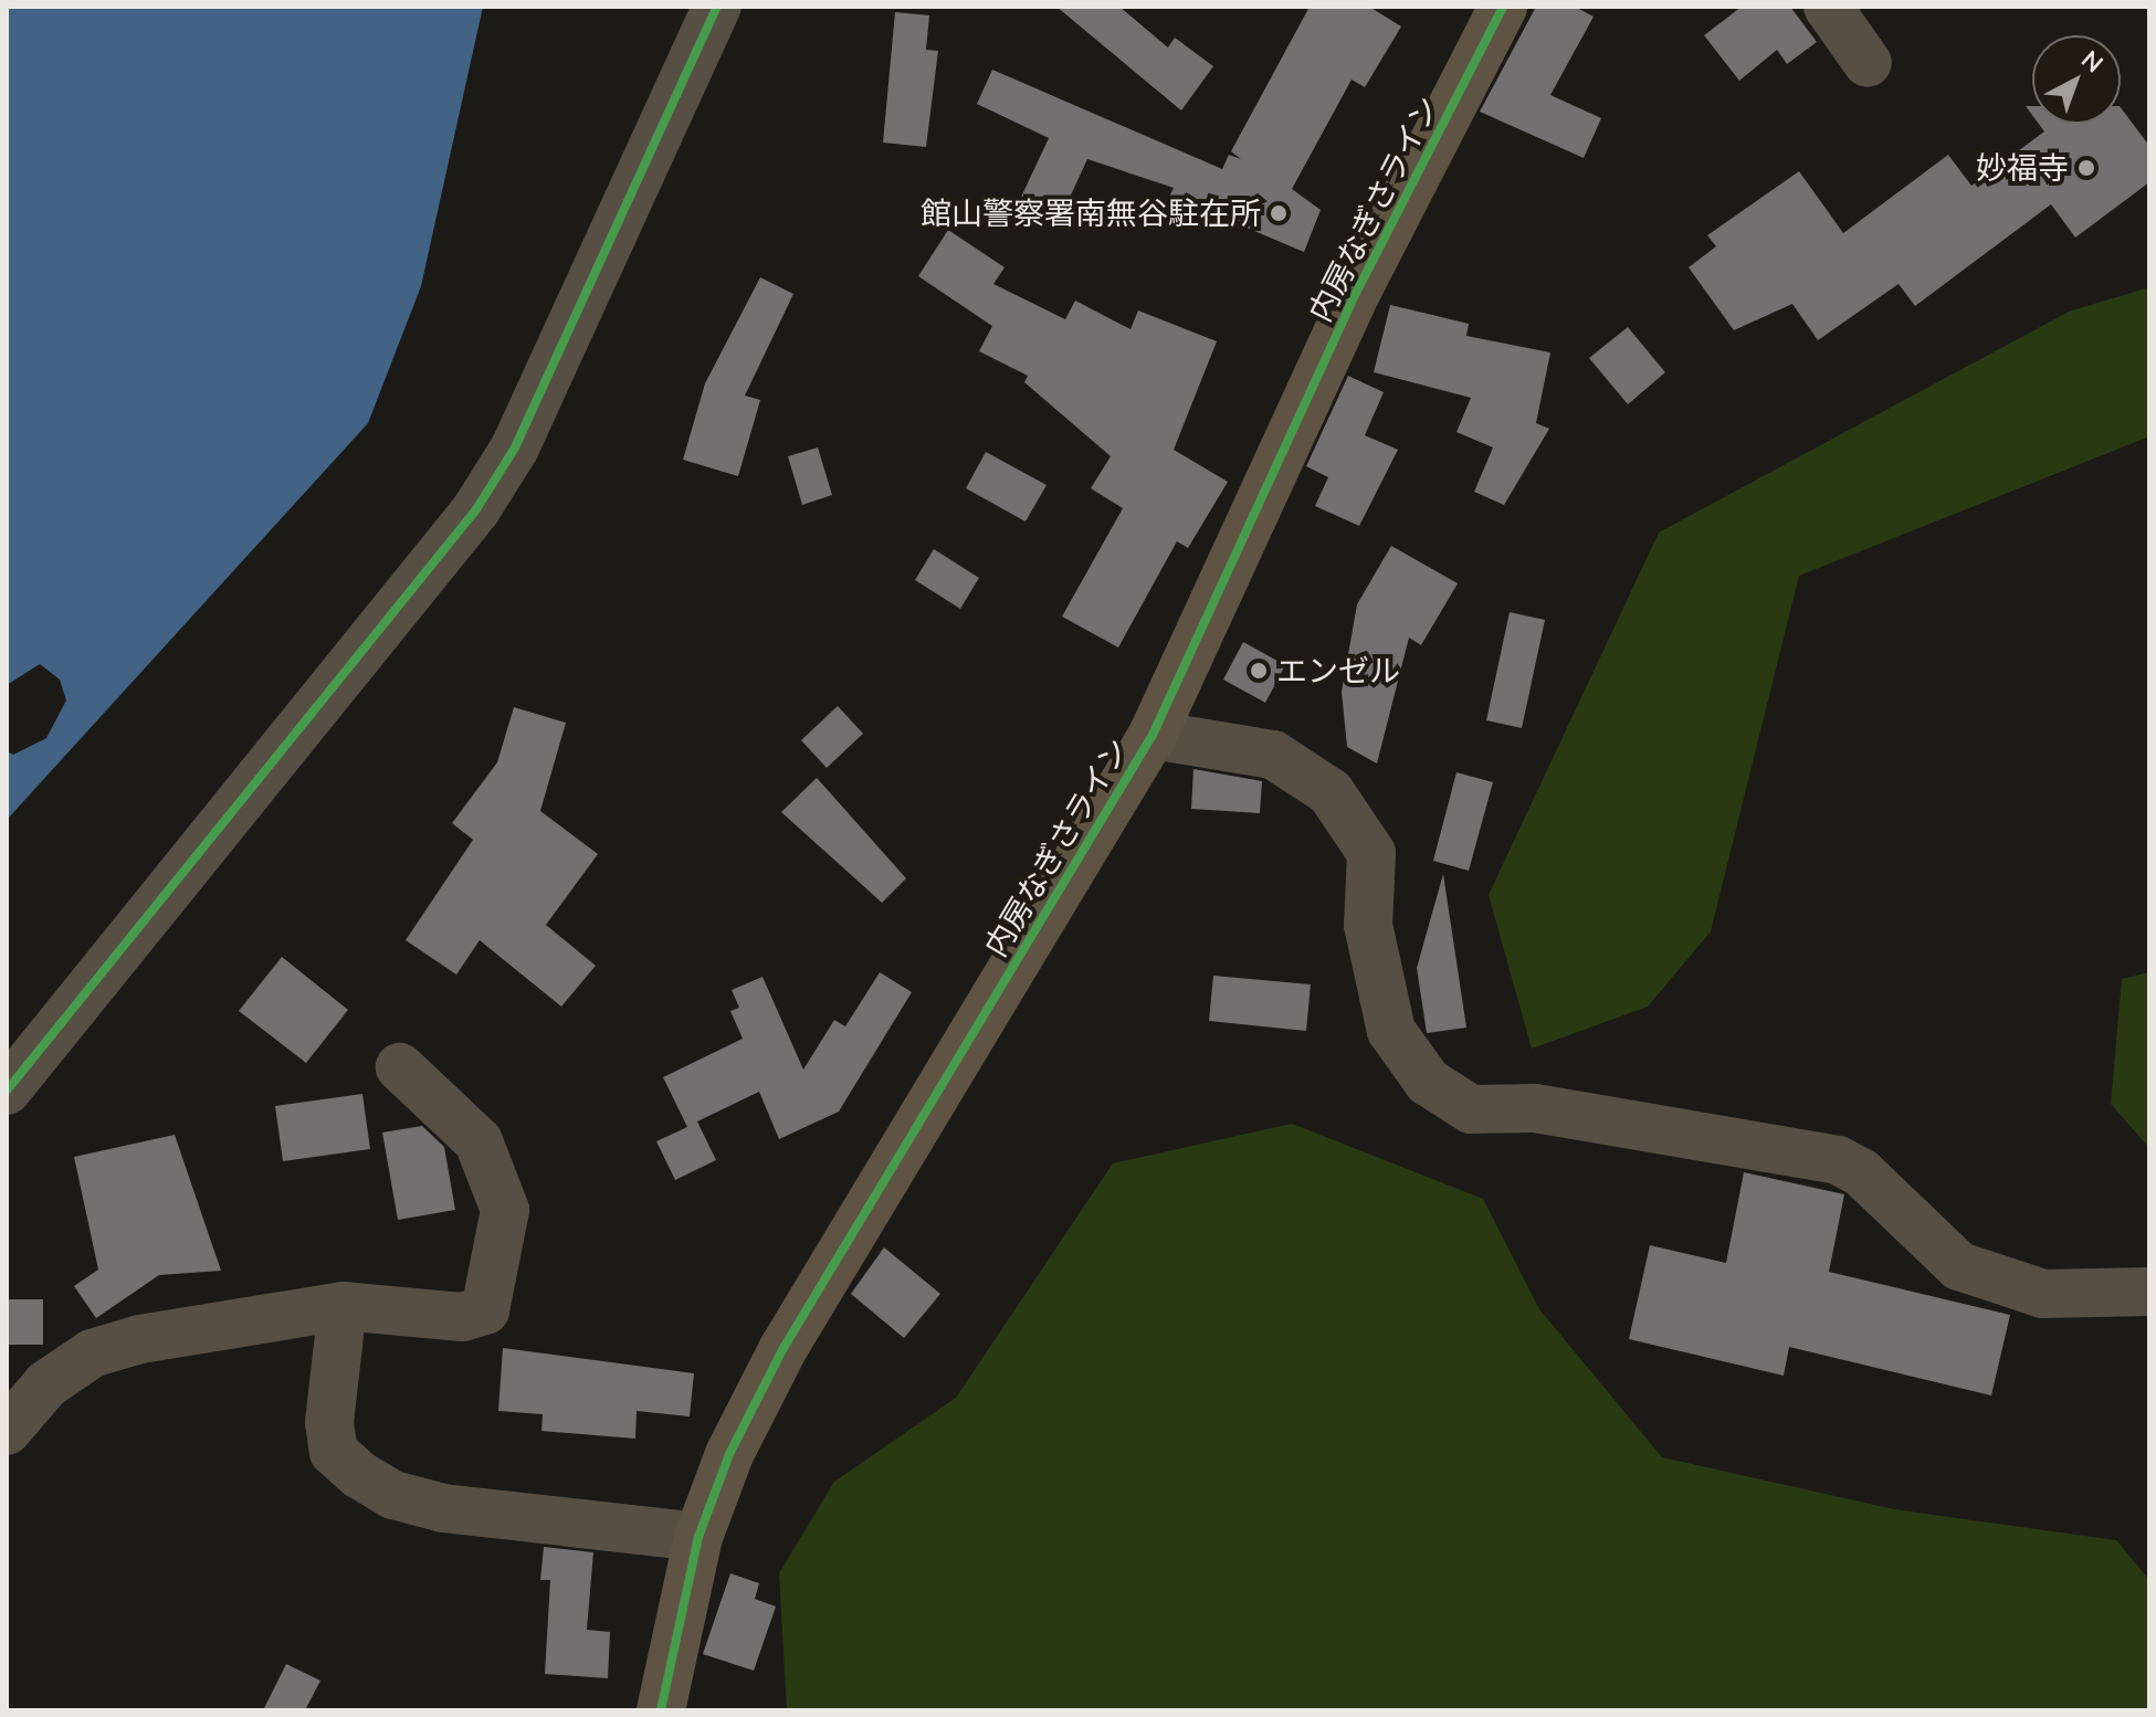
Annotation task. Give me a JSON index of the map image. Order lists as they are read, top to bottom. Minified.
{"streets":{"highway":["内房なぎさライン"]},"places":["妙福寺","館山警察署南無谷駐在所","エンゼル"],"north":"top right"}
